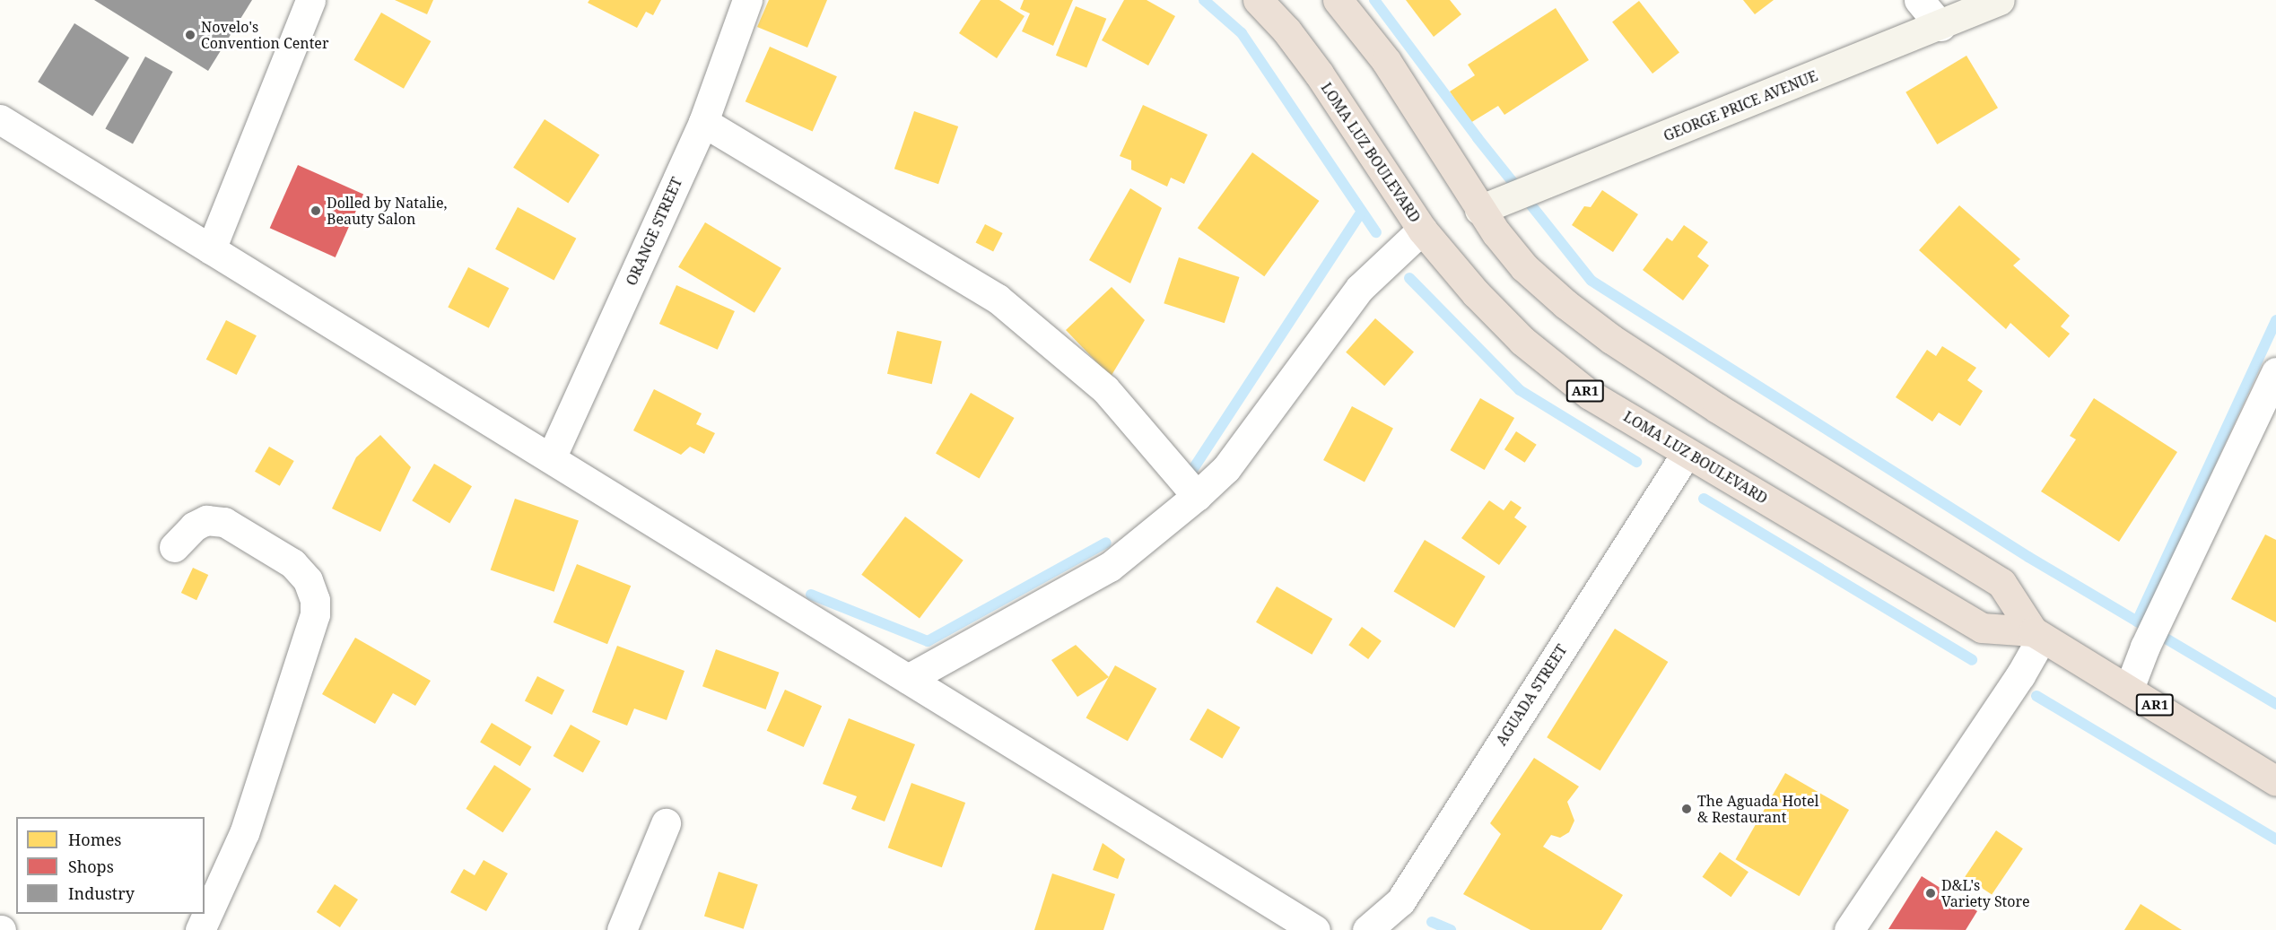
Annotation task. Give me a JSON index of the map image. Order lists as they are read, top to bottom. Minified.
{"streets":{"highway":["LOMA LUZ BOULEVARD","AR1"],"street":["GEORGE PRICE AVENUE","ORANGE STREET","AGUADA STREET"]},"crossings":[["GEORGE PRICE AVENUE","LOMA LUZ BOULEVARD"],["LOMA LUZ BOULEVARD","AGUADA STREET"]],"places":["Novelo's Convention Center","Dolled by Natalie, Beauty Salon","The Aguada Hotel & Restaurant","D&L's Variety Store"],"legend":["Homes","Shops","Industry"]}
